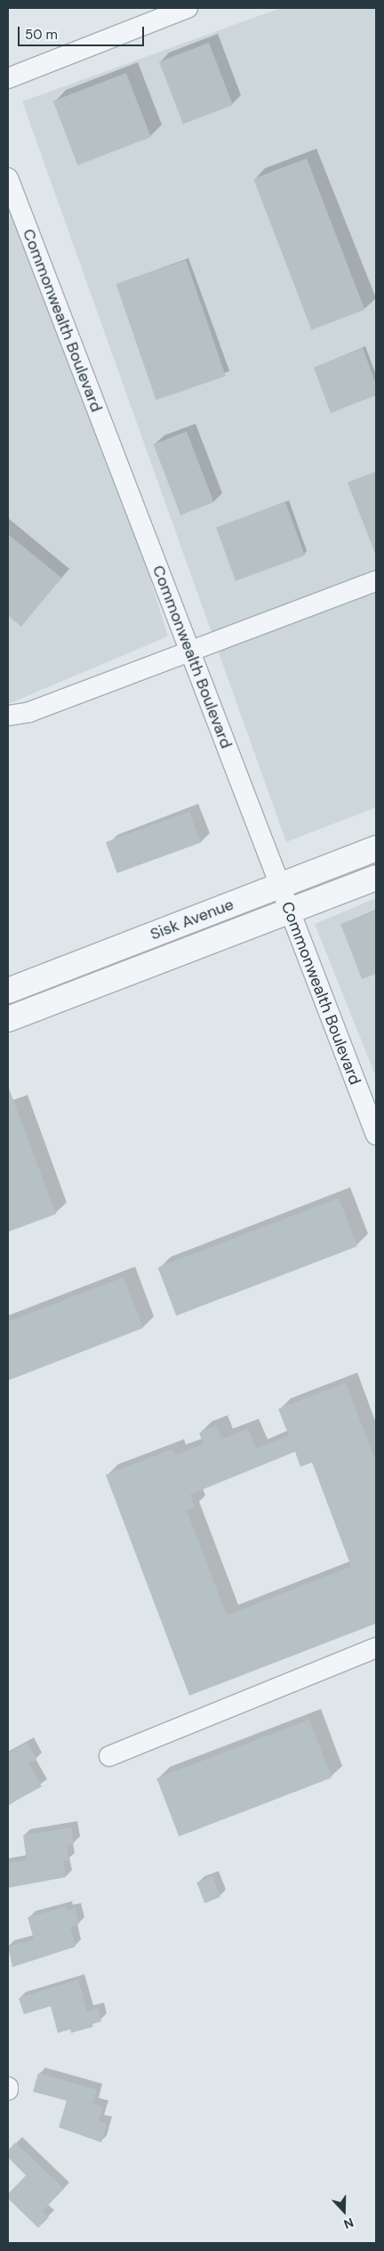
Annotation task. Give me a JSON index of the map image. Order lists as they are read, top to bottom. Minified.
{"streets":{"street":["Commonwealth Boulevard","Sisk Avenue"]},"crossings":[["Commonwealth Boulevard","Sisk Avenue"]],"scale_bar":"50 m","north":"bottom"}
